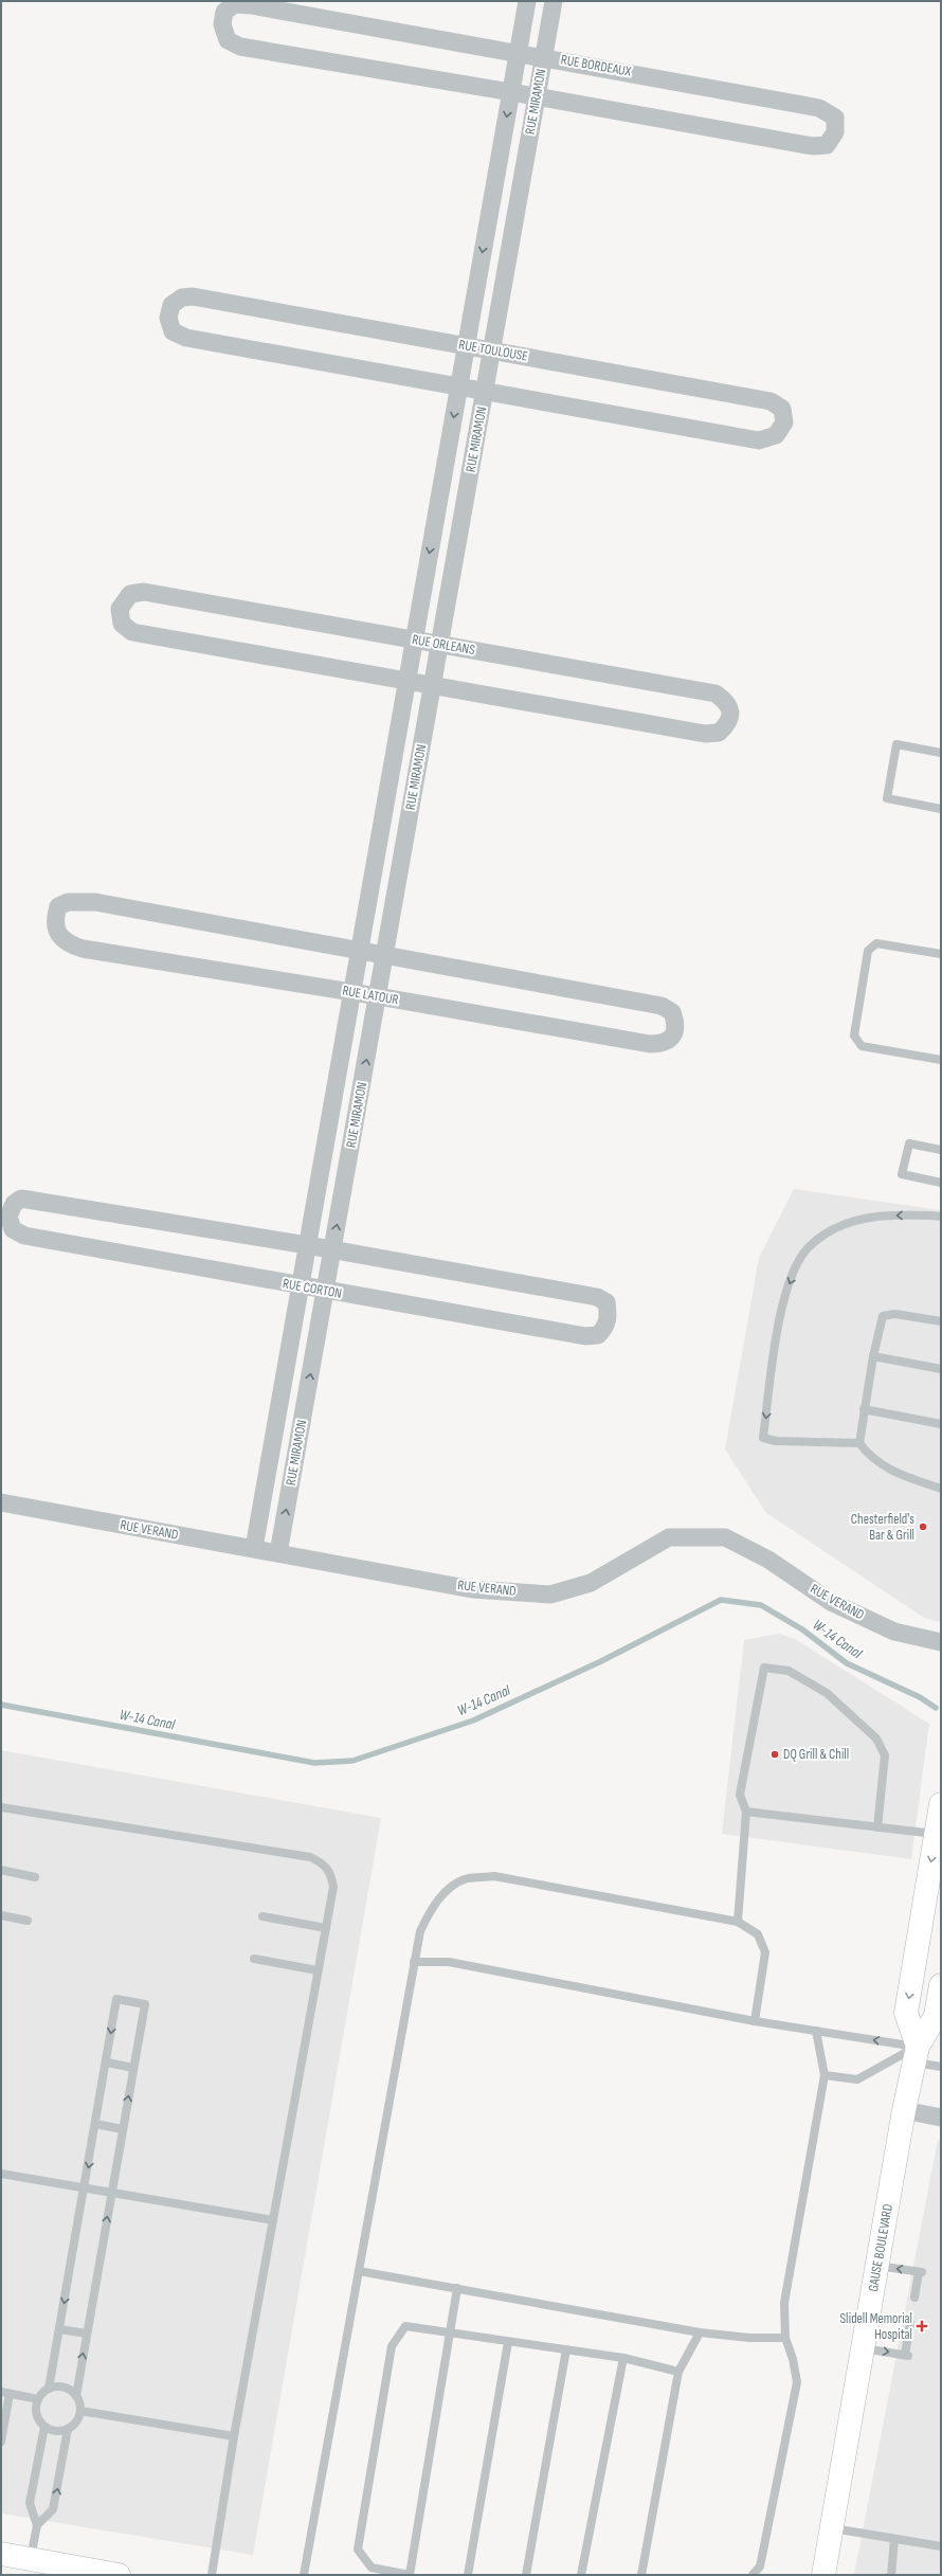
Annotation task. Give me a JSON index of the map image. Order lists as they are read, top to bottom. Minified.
{"streets":{"main road":["GAUSE BOULEVARD"],"street":["RUE BORDEAUX","RUE MIRAMON","RUE TOULOUSE","RUE ORLEANS","RUE LATOUR","RUE CORTON","RUE VERAND"]},"crossings":[["RUE BORDEAUX","RUE MIRAMON"],["RUE MIRAMON","RUE TOULOUSE"],["RUE MIRAMON","RUE ORLEANS"],["RUE MIRAMON","RUE LATOUR"],["RUE MIRAMON","RUE CORTON"],["RUE MIRAMON","RUE VERAND"]],"water":["W-14 Canal"],"places":{"other":["Chesterfield's Bar & Grill","DQ Grill & Chill"],"health":["Slidell Memorial Hospital"]}}
